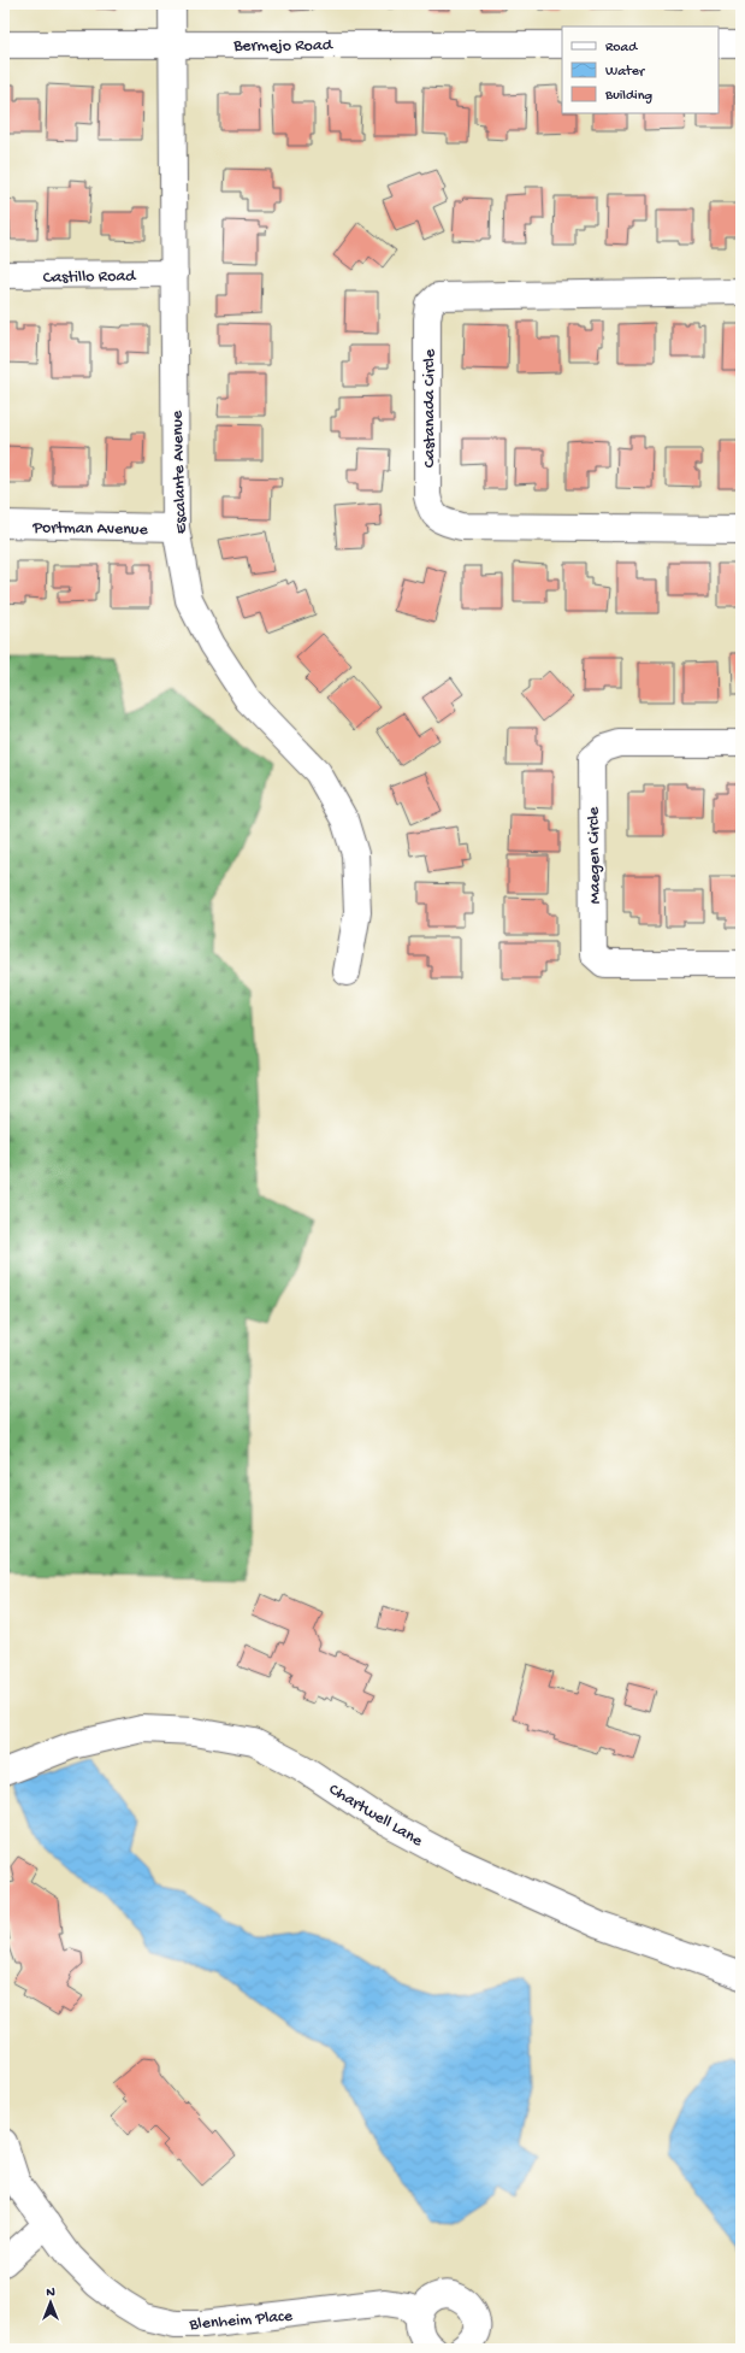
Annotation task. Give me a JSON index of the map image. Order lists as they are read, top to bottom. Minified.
{"streets":{"street":["Bermejo Road","Castillo Road","Castanada Circle","Escalante Avenue","Portman Avenue","Maegen Circle","Chartwell Lane","Blenheim Place"]},"crossings":[["Bermejo Road","Escalante Avenue"],["Castillo Road","Escalante Avenue"],["Escalante Avenue","Portman Avenue"]],"legend":["Road","Water","Building"],"north":"top"}
